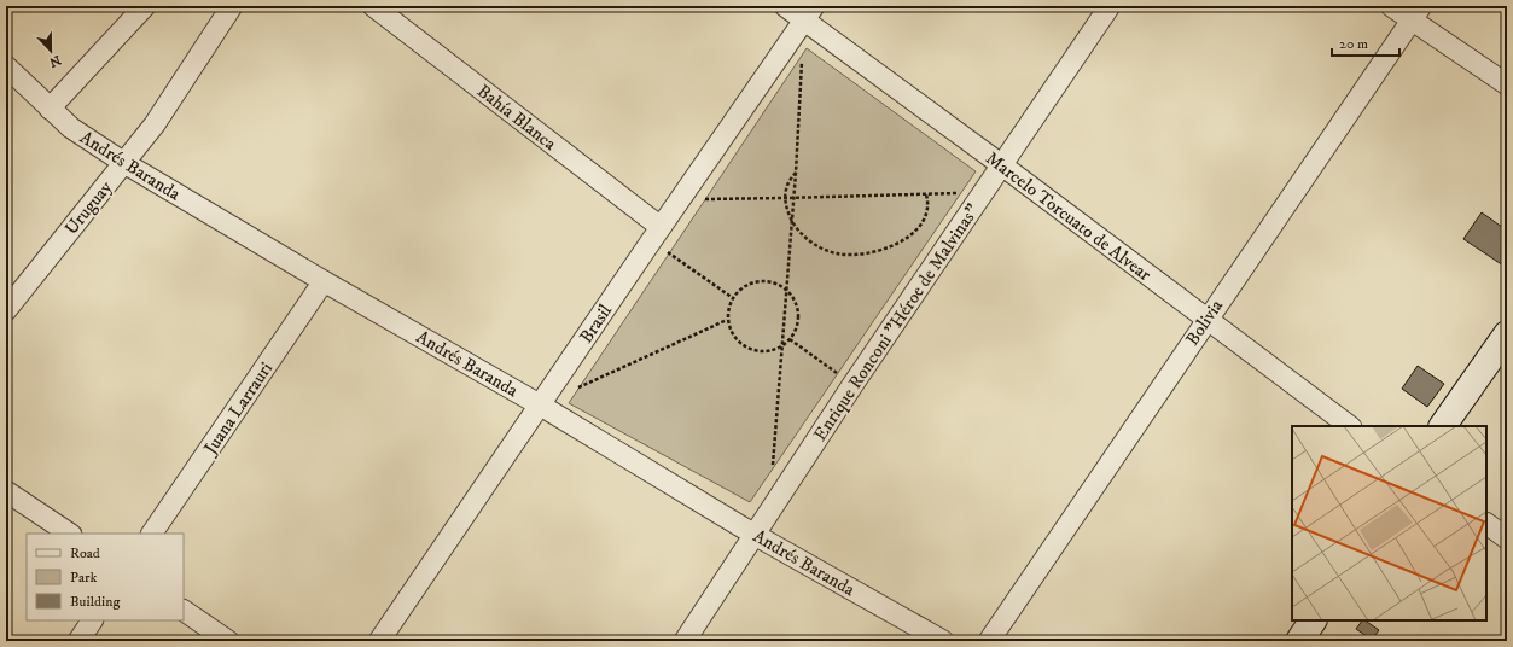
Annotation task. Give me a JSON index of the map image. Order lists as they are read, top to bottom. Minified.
{"streets":{"street":["Bahía Blanca","Andrés Baranda","Uruguay","Marcelo Torcuato de Alvear","Enrique Ronconi \"Héroe de Malvinas\"","Bolivia","Brasil","Juana Larrauri"]},"crossings":[["Bahía Blanca","Brasil"],["Andrés Baranda","Uruguay"],["Andrés Baranda","Enrique Ronconi \"Héroe de Malvinas\""],["Andrés Baranda","Brasil"],["Andrés Baranda","Juana Larrauri"],["Marcelo Torcuato de Alvear","Enrique Ronconi \"Héroe de Malvinas\""],["Marcelo Torcuato de Alvear","Bolivia"],["Marcelo Torcuato de Alvear","Brasil"]],"legend":["Road","Park","Building"],"scale_bar":"20 m","north":"bottom"}
